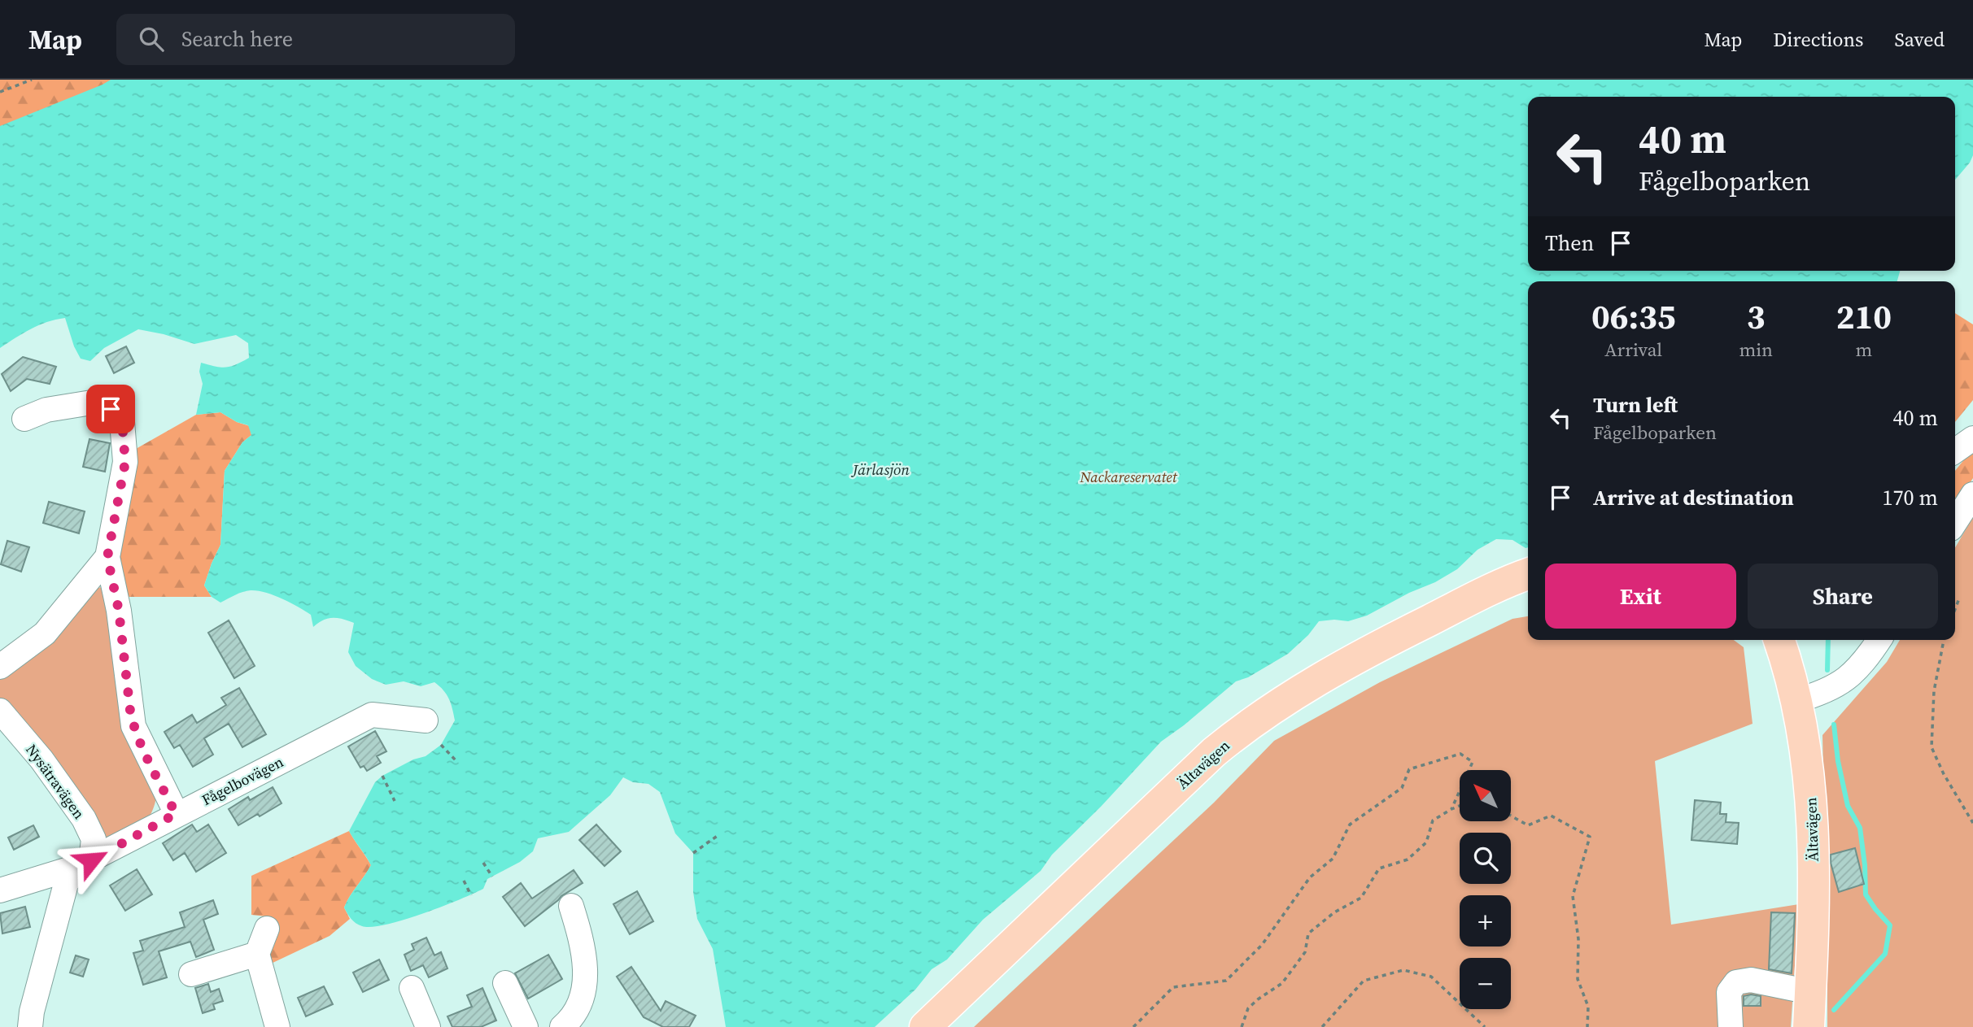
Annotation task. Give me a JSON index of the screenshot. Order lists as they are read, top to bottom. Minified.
{"streets":{"main road":["Ältavägen"],"street":["Fågelbovägen","Nysätravägen"]},"crossings":[["Fågelbovägen","Nysätravägen"]],"water":["Järlasjön"],"parks":["Nackareservatet"],"north":"top left","page":{"header":"Map","search":"Search here","nav":["Map","Directions","Saved"],"turn":["40 m","Fågelboparken"],"then":"Then","eta":["06:35","Arrival","3","min","210","m"],"list":[{"name":"Turn left","note":"Fågelboparken","value":"40 m"},{"name":"Arrive at destination","value":"170 m"}],"buttons":["Exit","Share"],"map_buttons":["+","−"]}}
